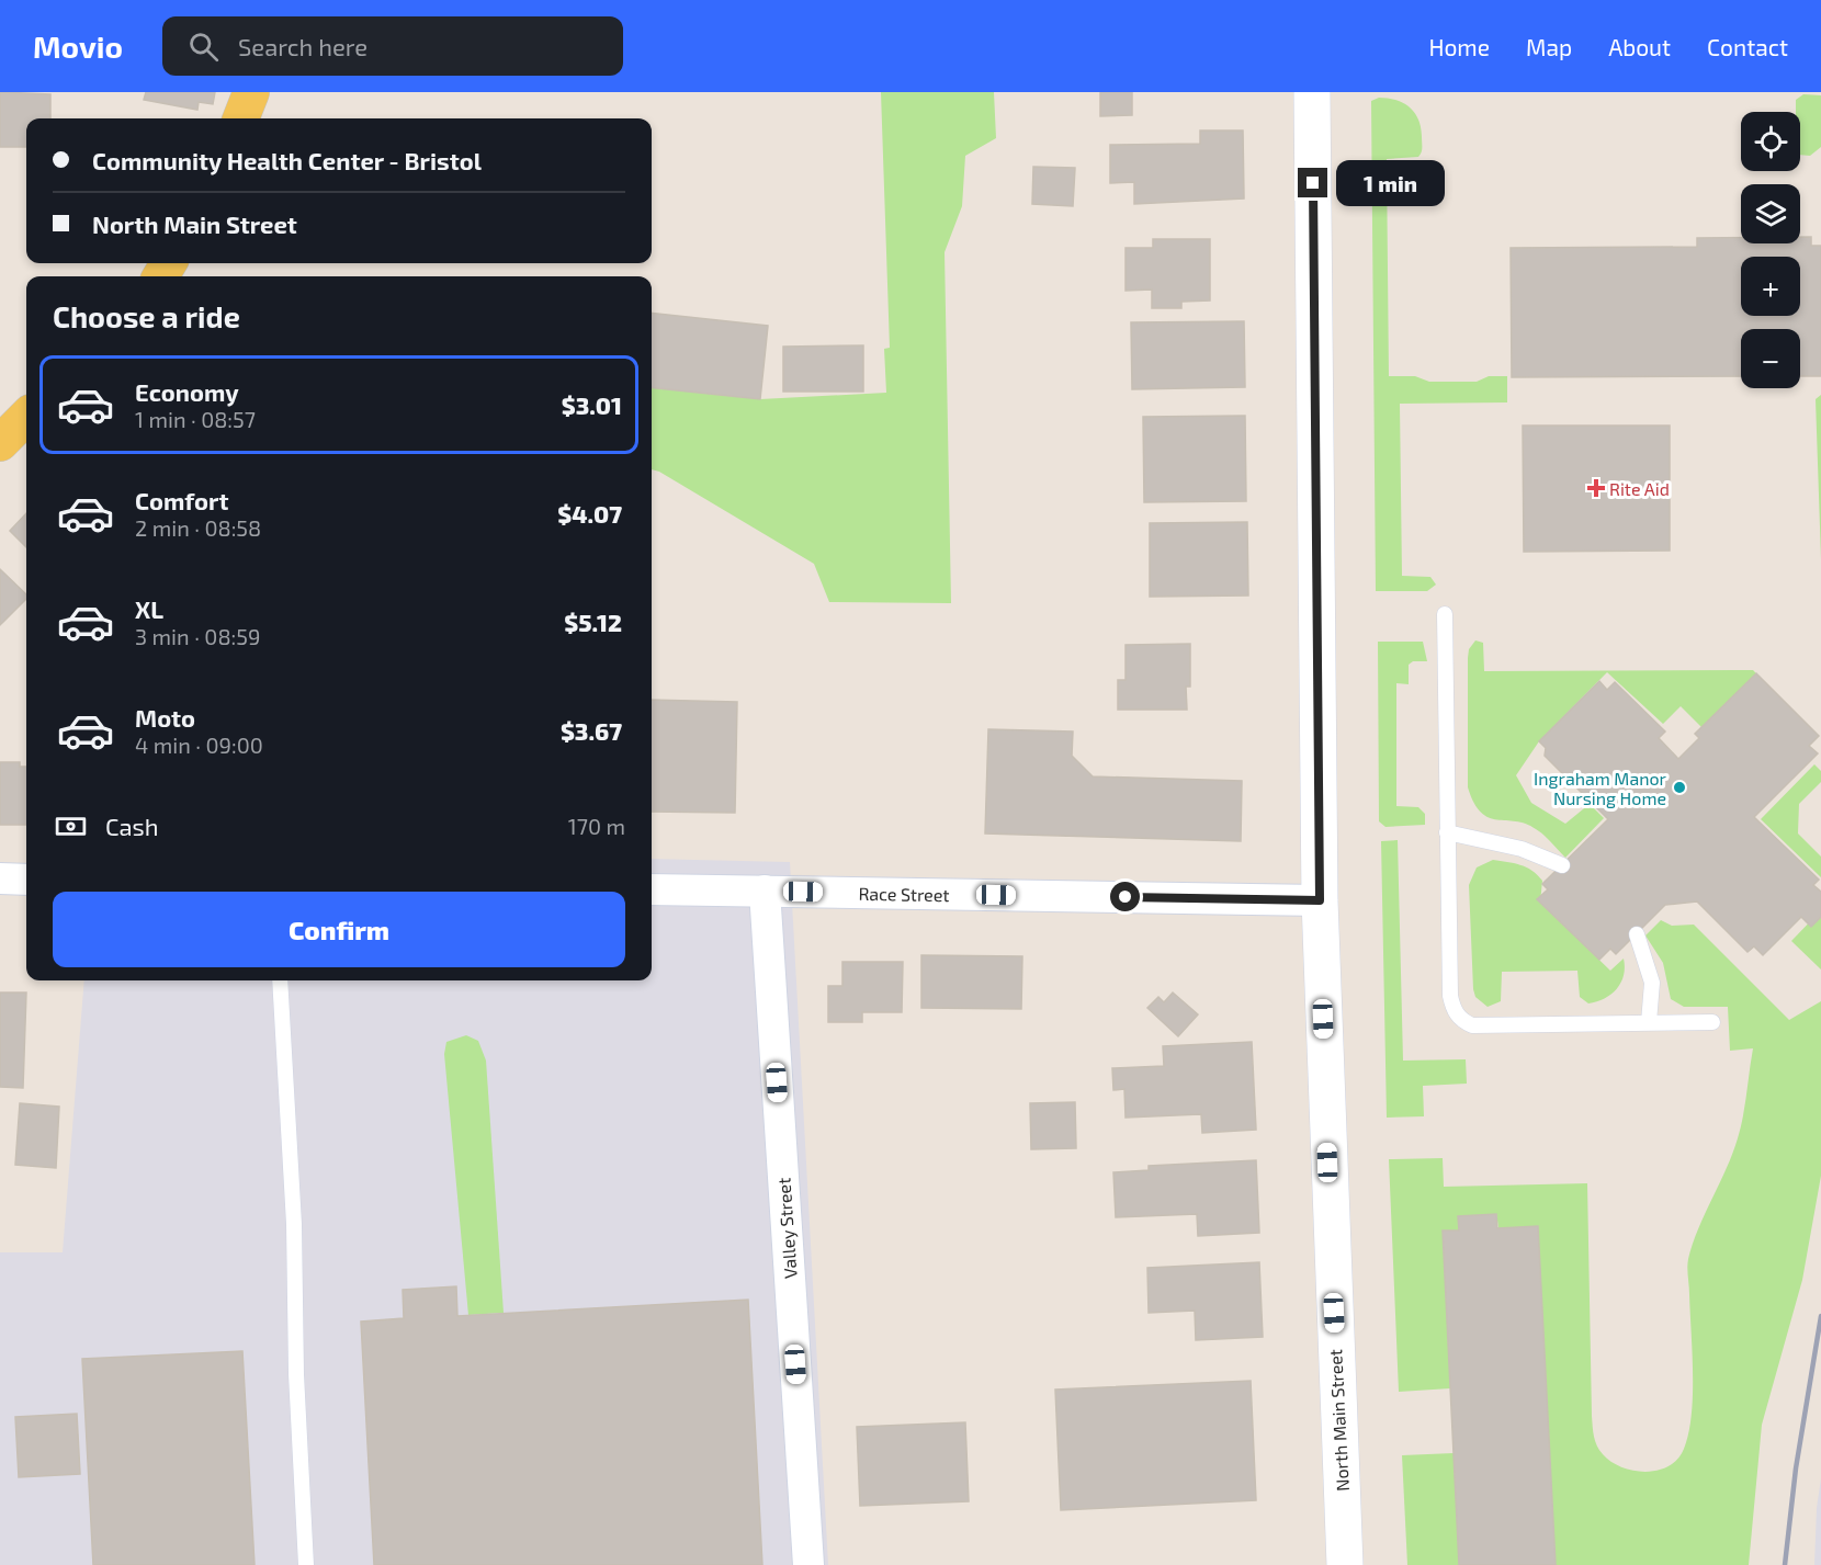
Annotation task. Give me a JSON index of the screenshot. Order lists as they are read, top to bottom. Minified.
{"streets":{"street":["Race Street","Valley Street","North Main Street"]},"crossings":[["Race Street","Valley Street"],["Race Street","North Main Street"]],"places":{"health":["Rite Aid"],"other":["Ingraham Manor Nursing Home"]},"page":{"header":"Movio","search":"Search here","nav":["Home","Map","About","Contact"],"map_buttons":["+","−"],"banner":["Community Health Center - Bristol","North Main Street"],"bubble":"1 min","heading":"Choose a ride","list":[{"name":"Economy","note":"1 min · 08:57","value":"$3.01"},{"name":"Comfort","note":"2 min · 08:58","value":"$4.07"},{"name":"XL","note":"3 min · 08:59","value":"$5.12"},{"name":"Moto","note":"4 min · 09:00","value":"$3.67"}],"pay":["Cash","170 m"],"buttons":"Confirm"}}
